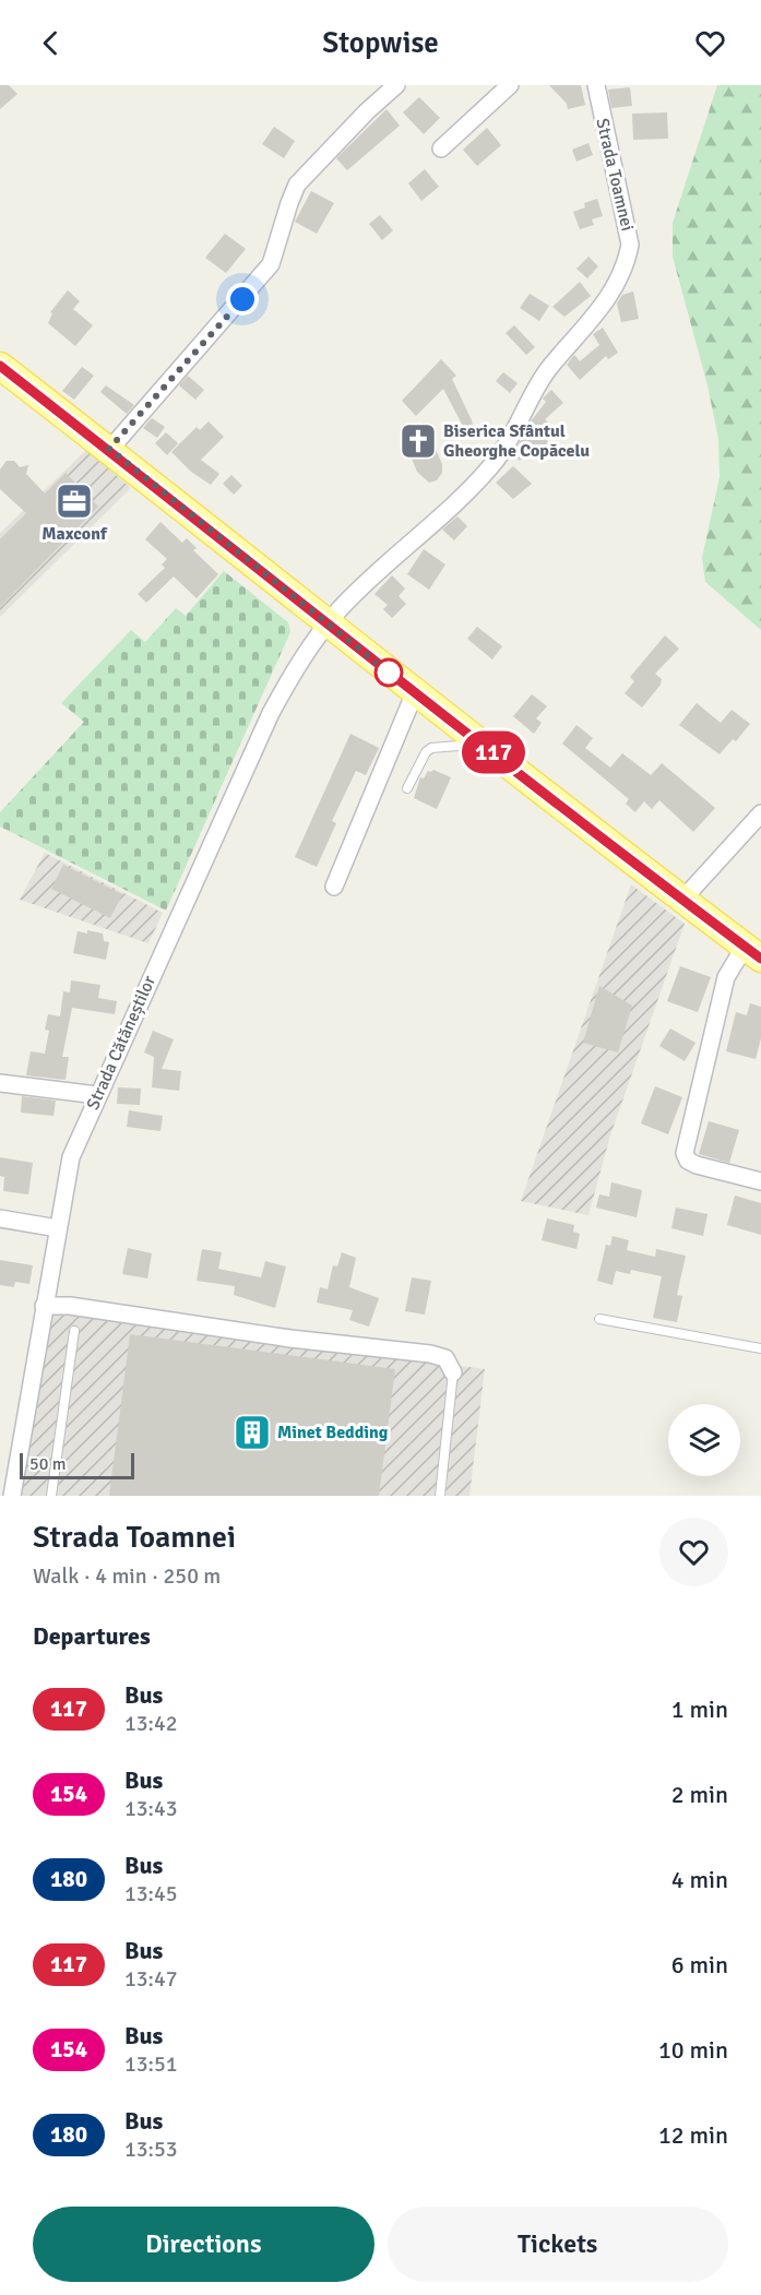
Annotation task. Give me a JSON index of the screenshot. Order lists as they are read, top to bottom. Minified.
{"streets":{"street":["Strada Toamnei","Strada Cătăneștilor"]},"crossings":[["Strada Toamnei","Strada Cătăneștilor"]],"places":{"church":["Biserica Sfântul Gheorghe Copăcelu"],"office":["Maxconf"],"building":["Minet Bedding"]},"lines":["bus line 117"],"scale_bar":"50 m","page":{"header":"Stopwise","on_map":"117","scale":"50 m","heading":[["Strada Toamnei","Walk · 4 min · 250 m"],"Departures"],"list":[{"mark":"117","name":"Bus","note":"13:42","value":"1 min"},{"mark":"154","name":"Bus","note":"13:43","value":"2 min"},{"mark":"180","name":"Bus","note":"13:45","value":"4 min"},{"mark":"117","name":"Bus","note":"13:47","value":"6 min"},{"mark":"154","name":"Bus","note":"13:51","value":"10 min"},{"mark":"180","name":"Bus","note":"13:53","value":"12 min"}],"buttons":["Directions","Tickets"]}}
